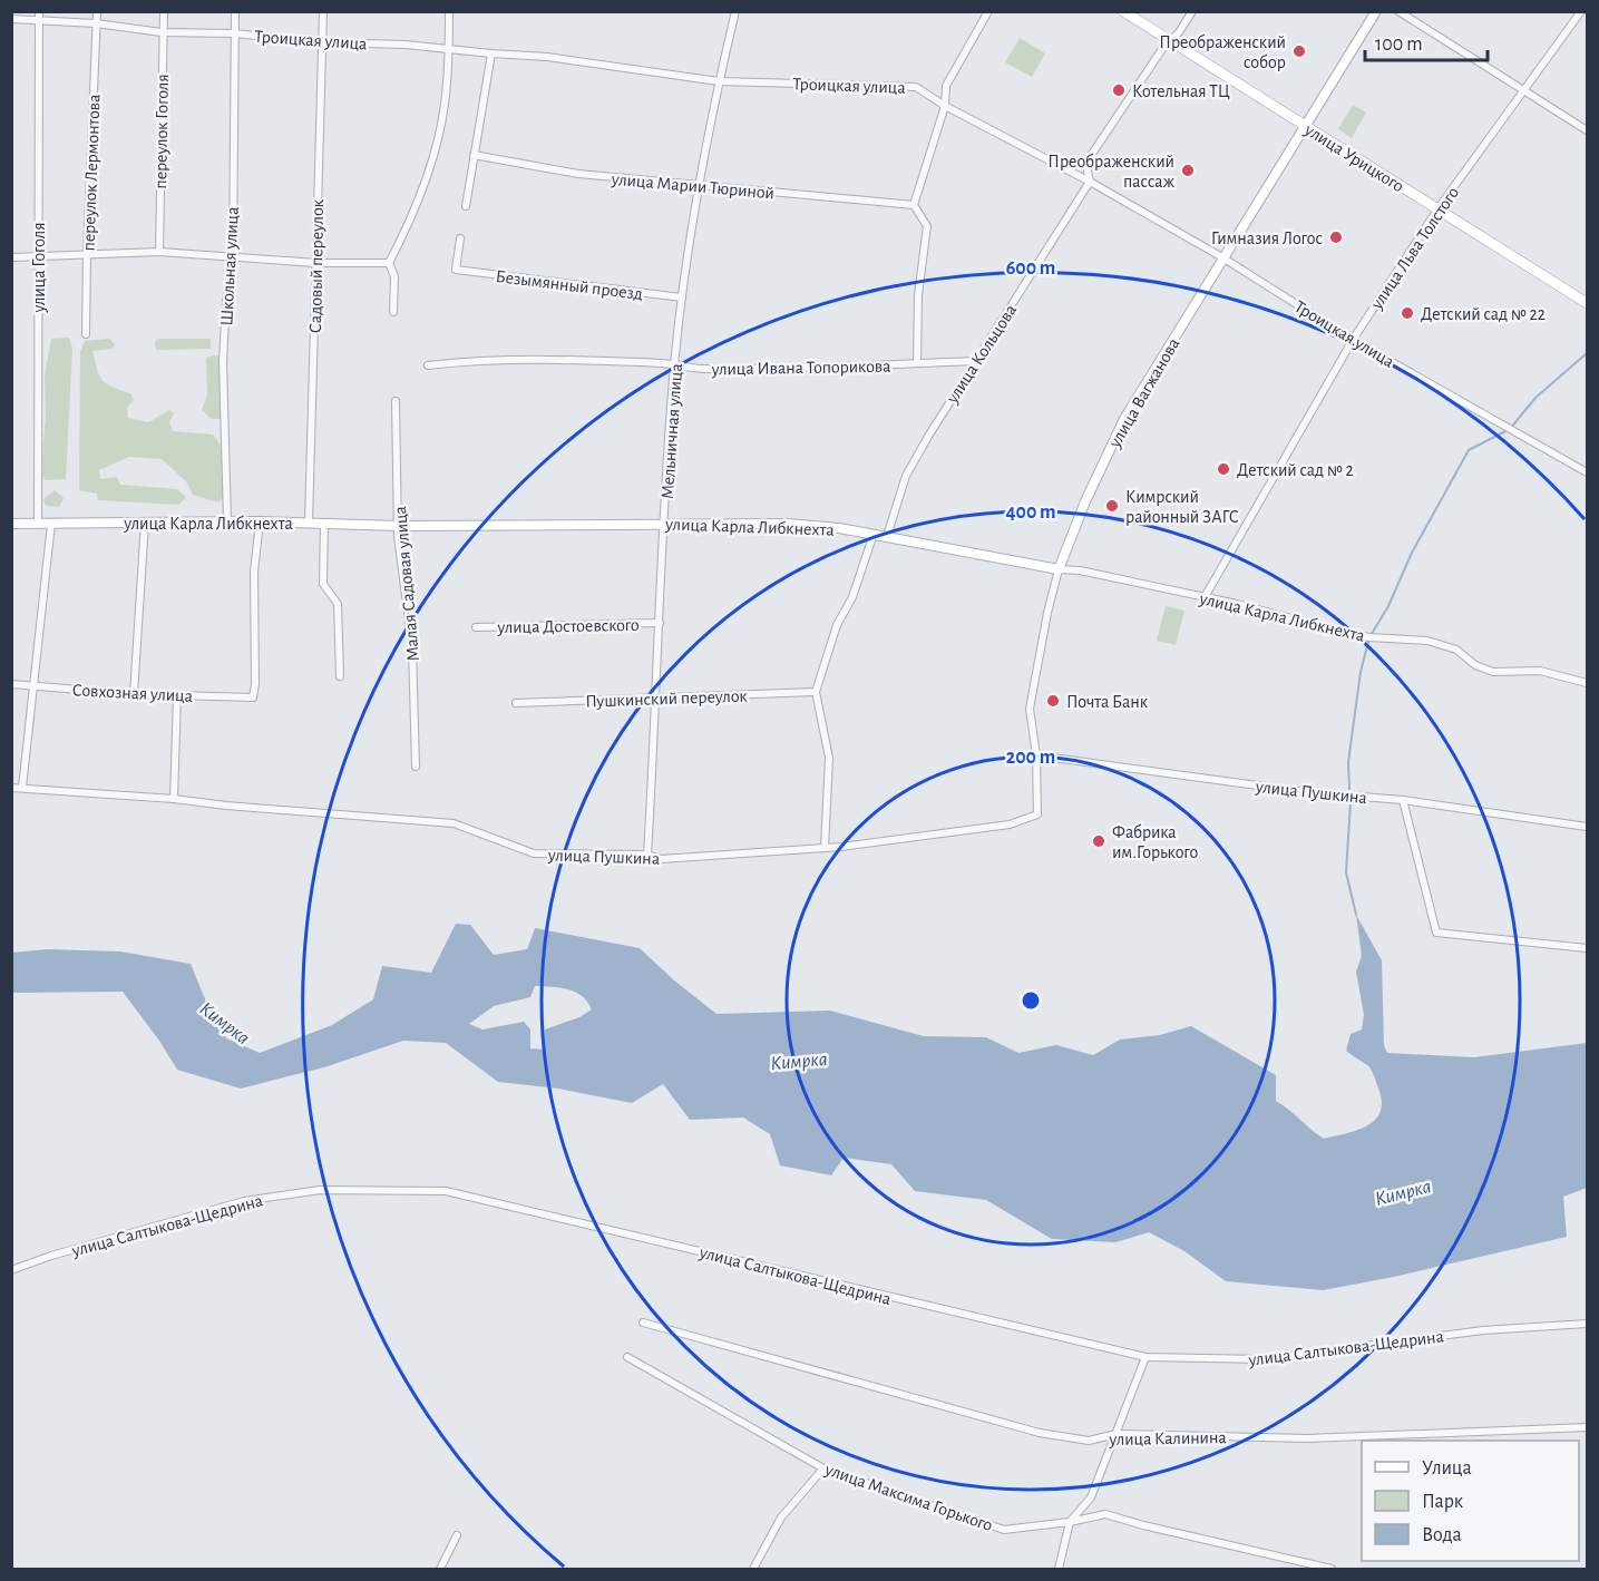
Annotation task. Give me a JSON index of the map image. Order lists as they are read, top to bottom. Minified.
{"streets":{"main road":["улица Урицкого"],"street":["Троицкая улица","переулок Гоголя","переулок Лермонтова","улица Марии Тюриной","улица Льва Толстого","Школьная улица","Садовый переулок","улица Гоголя","Безымянный проезд","улица Кольцова","улица Ивана Топорикова","улица Вагжанова","Мельничная улица","улица Карла Либкнехта","Малая Садовая улица","улица Достоевского","Совхозная улица","Пушкинский переулок","улица Пушкина","улица Салтыкова-Щедрина","улица Калинина","улица Максима Горького"]},"crossings":[["Троицкая улица","переулок Гоголя"],["Троицкая улица","переулок Лермонтова"],["Троицкая улица","улица Льва Толстого"],["Троицкая улица","Школьная улица"],["Троицкая улица","Садовый переулок"],["Троицкая улица","улица Гоголя"],["Троицкая улица","улица Кольцова"],["Троицкая улица","улица Вагжанова"],["Троицкая улица","Мельничная улица"],["улица Урицкого","улица Льва Толстого"],["улица Урицкого","улица Кольцова"],["улица Урицкого","улица Вагжанова"],["улица Марии Тюриной","Мельничная улица"],["улица Льва Толстого","улица Карла Либкнехта"],["Школьная улица","улица Карла Либкнехта"],["Садовый переулок","улица Карла Либкнехта"],["улица Гоголя","улица Карла Либкнехта"],["Безымянный проезд","Мельничная улица"],["улица Кольцова","улица Ивана Топорикова"],["улица Кольцова","улица Карла Либкнехта"],["улица Ивана Топорикова","Мельничная улица"],["улица Вагжанова","улица Карла Либкнехта"],["улица Вагжанова","улица Пушкина"],["Мельничная улица","улица Карла Либкнехта"],["Мельничная улица","улица Достоевского"],["Мельничная улица","Пушкинский переулок"],["Мельничная улица","улица Пушкина"],["улица Карла Либкнехта","Малая Садовая улица"],["улица Карла Либкнехта","Совхозная улица"]],"water":["Кимрка"],"places":["Преображенский собор","Котельная ТЦ","Преображенский пассаж","Гимназия Логос","Детский сад № 22","Детский сад № 2","Кимрский районный ЗАГС","Почта Банк","Фабрика им.Горького"],"legend":["Улица","Парк","Вода"],"scale_bar":"100 m","rings":["600 m","400 m","200 m"]}
